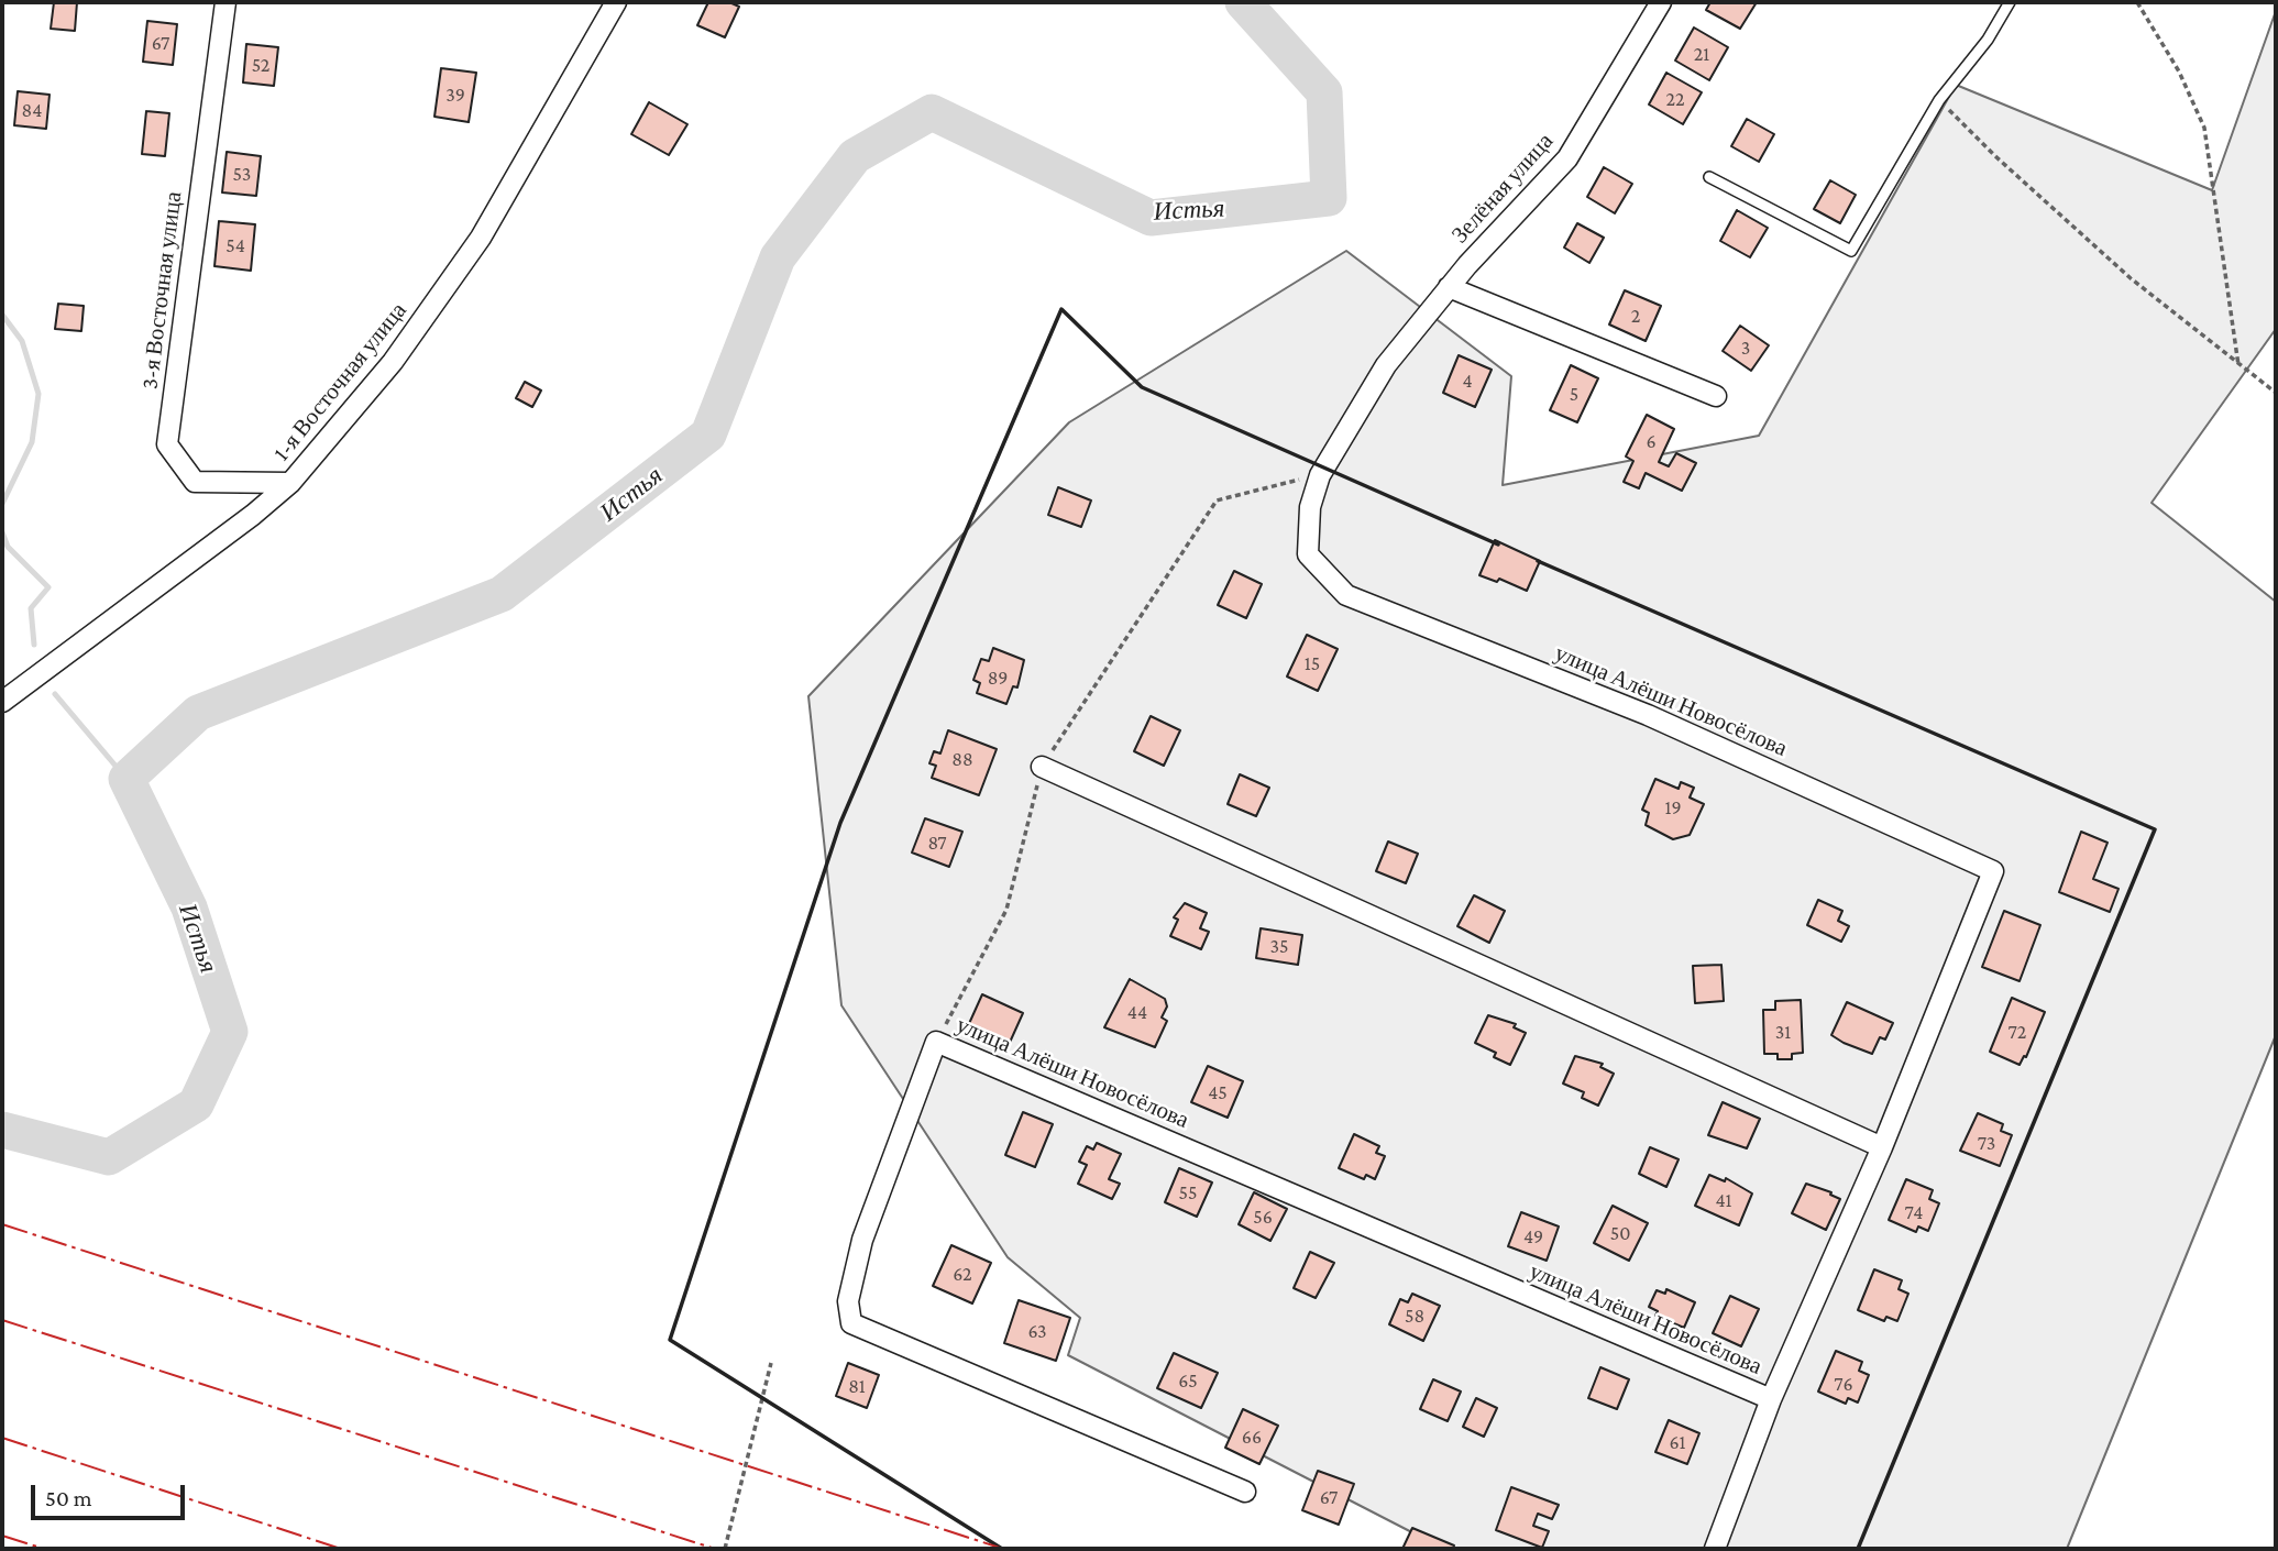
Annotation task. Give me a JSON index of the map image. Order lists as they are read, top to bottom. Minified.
{"streets":{"street":["Зелёная улица","3-я Восточная улица","1-я Восточная улица","улица Алёши Новосёлова"]},"crossings":[["Зелёная улица","улица Алёши Новосёлова"],["3-я Восточная улица","1-я Восточная улица"]],"water":["Истья"],"house_numbers":["67","21","52","39","22","84","53","54","2","3","4","5","6","15","89","88","19","87","35","44","31","72","45","73","55","41","74","56","50","49","62","58","63","65","76","81","66","61","67"],"scale_bar":"50 m"}
